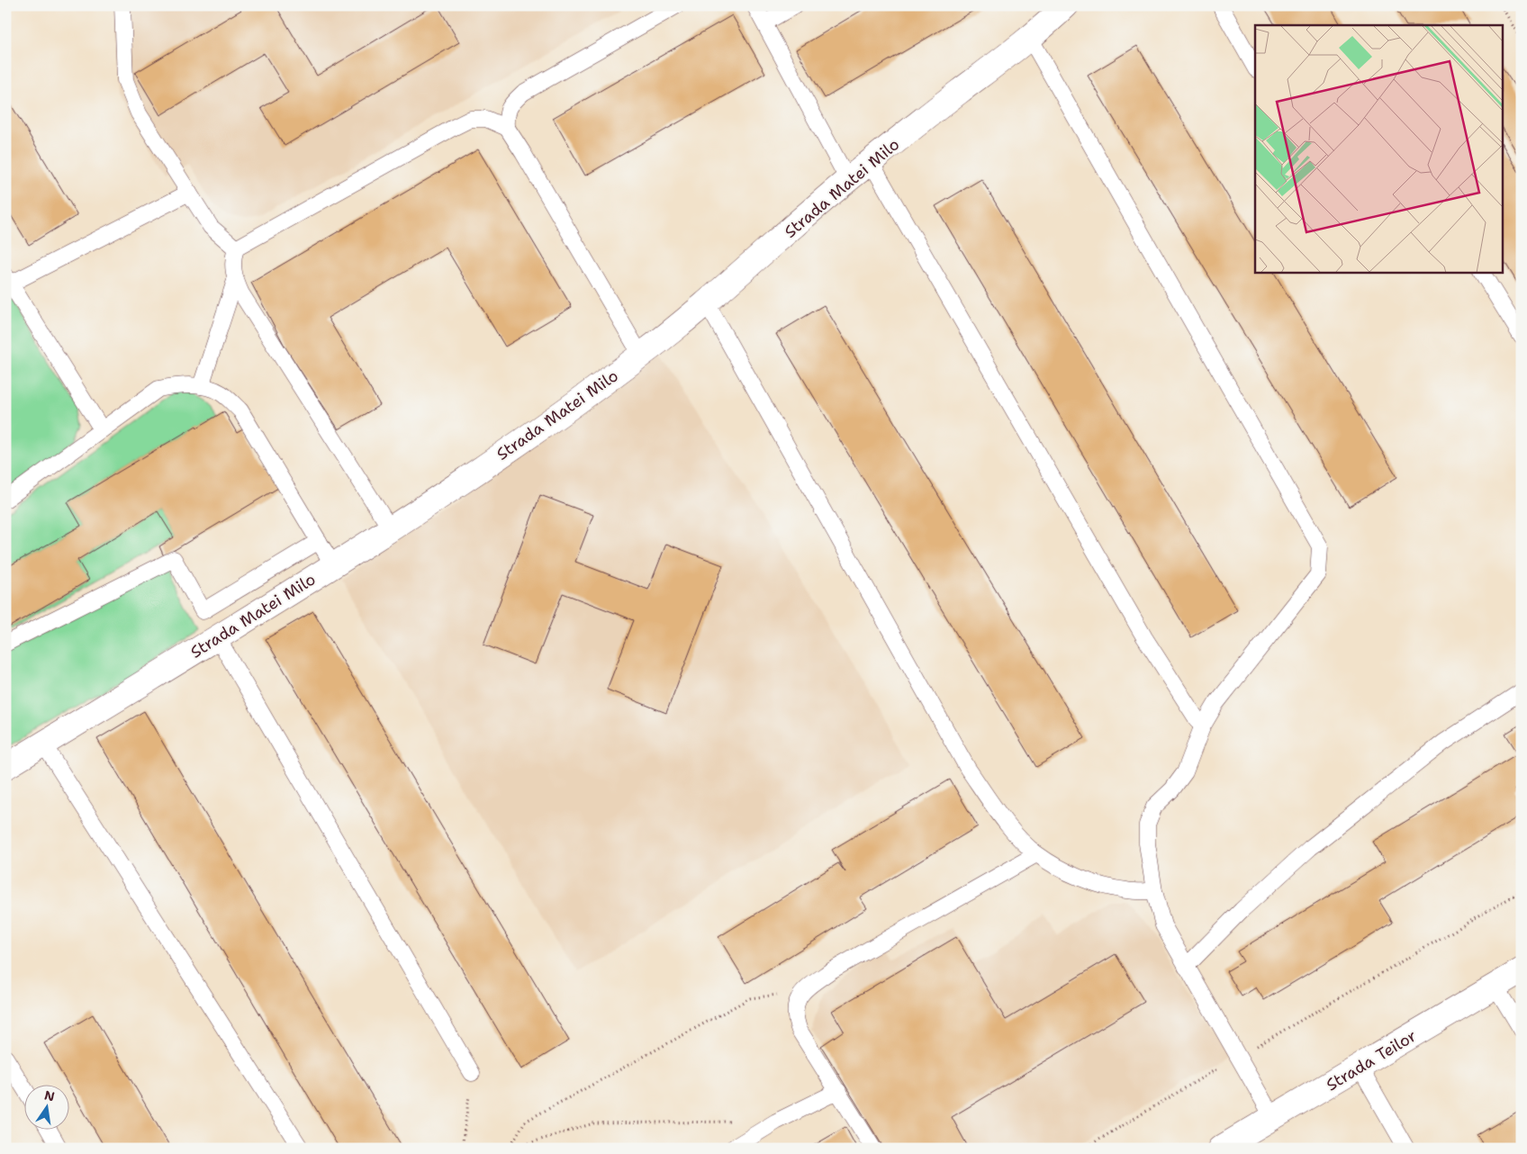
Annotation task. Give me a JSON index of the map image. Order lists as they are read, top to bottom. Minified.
{"streets":{"street":["Strada Matei Milo","Strada Teilor"]},"north":"top"}
